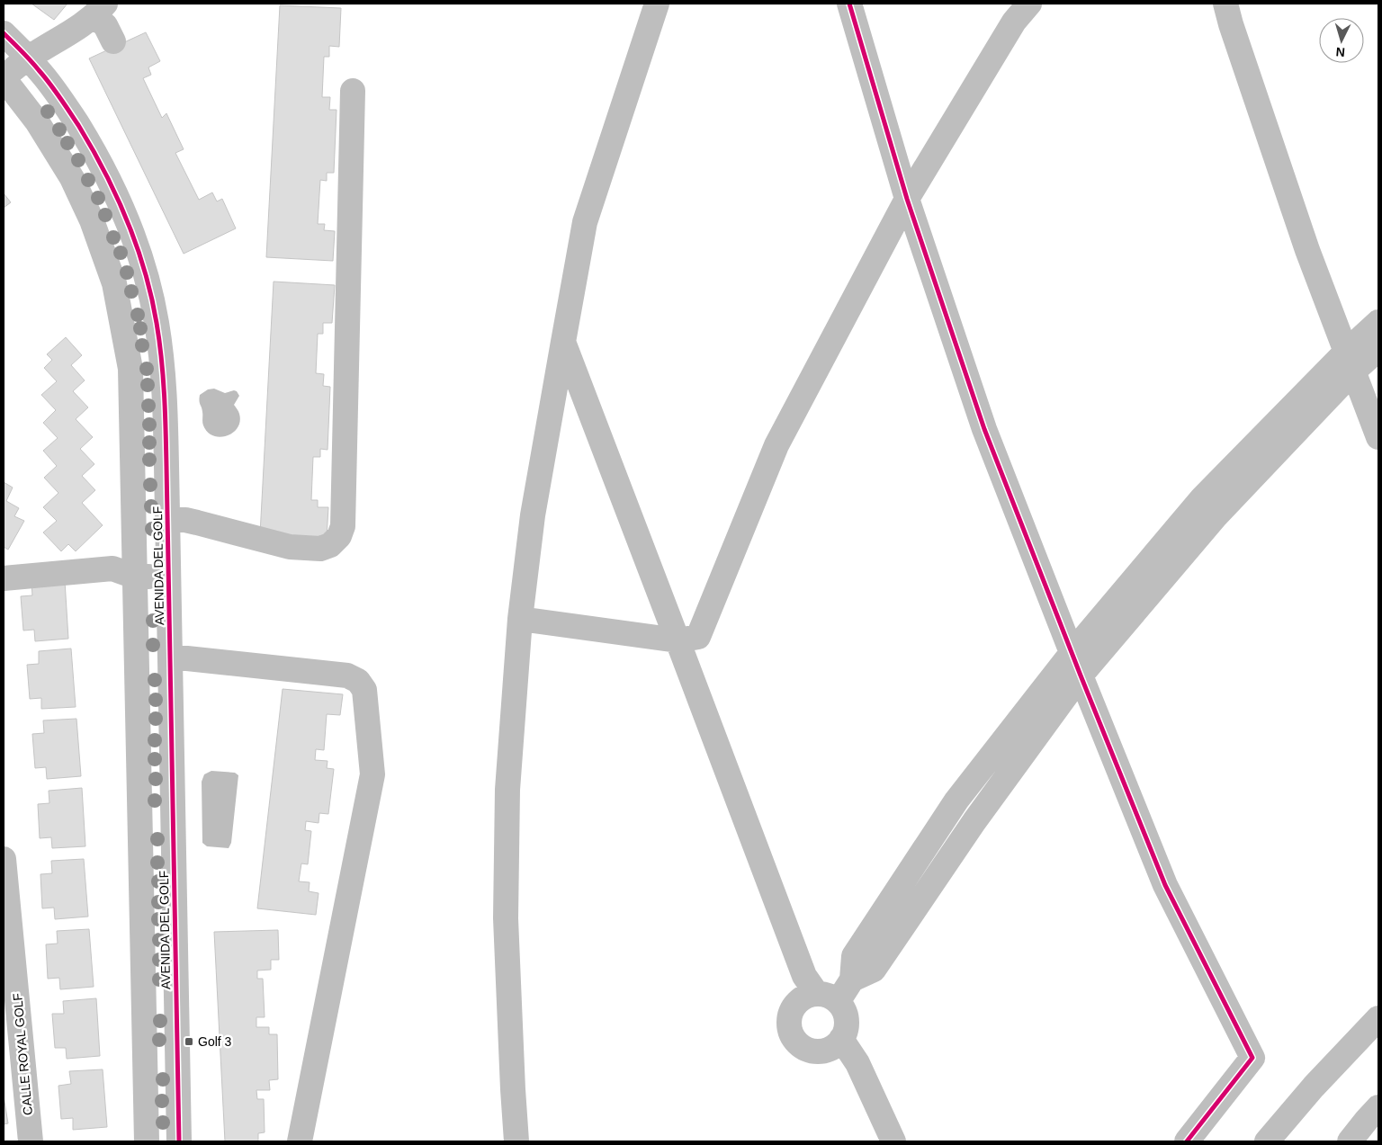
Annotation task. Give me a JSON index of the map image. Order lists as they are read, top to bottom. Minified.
{"streets":{"street":["AVENIDA DEL GOLF","CALLE ROYAL GOLF"]},"places":{"transit":["Golf 3"]},"north":"bottom"}
